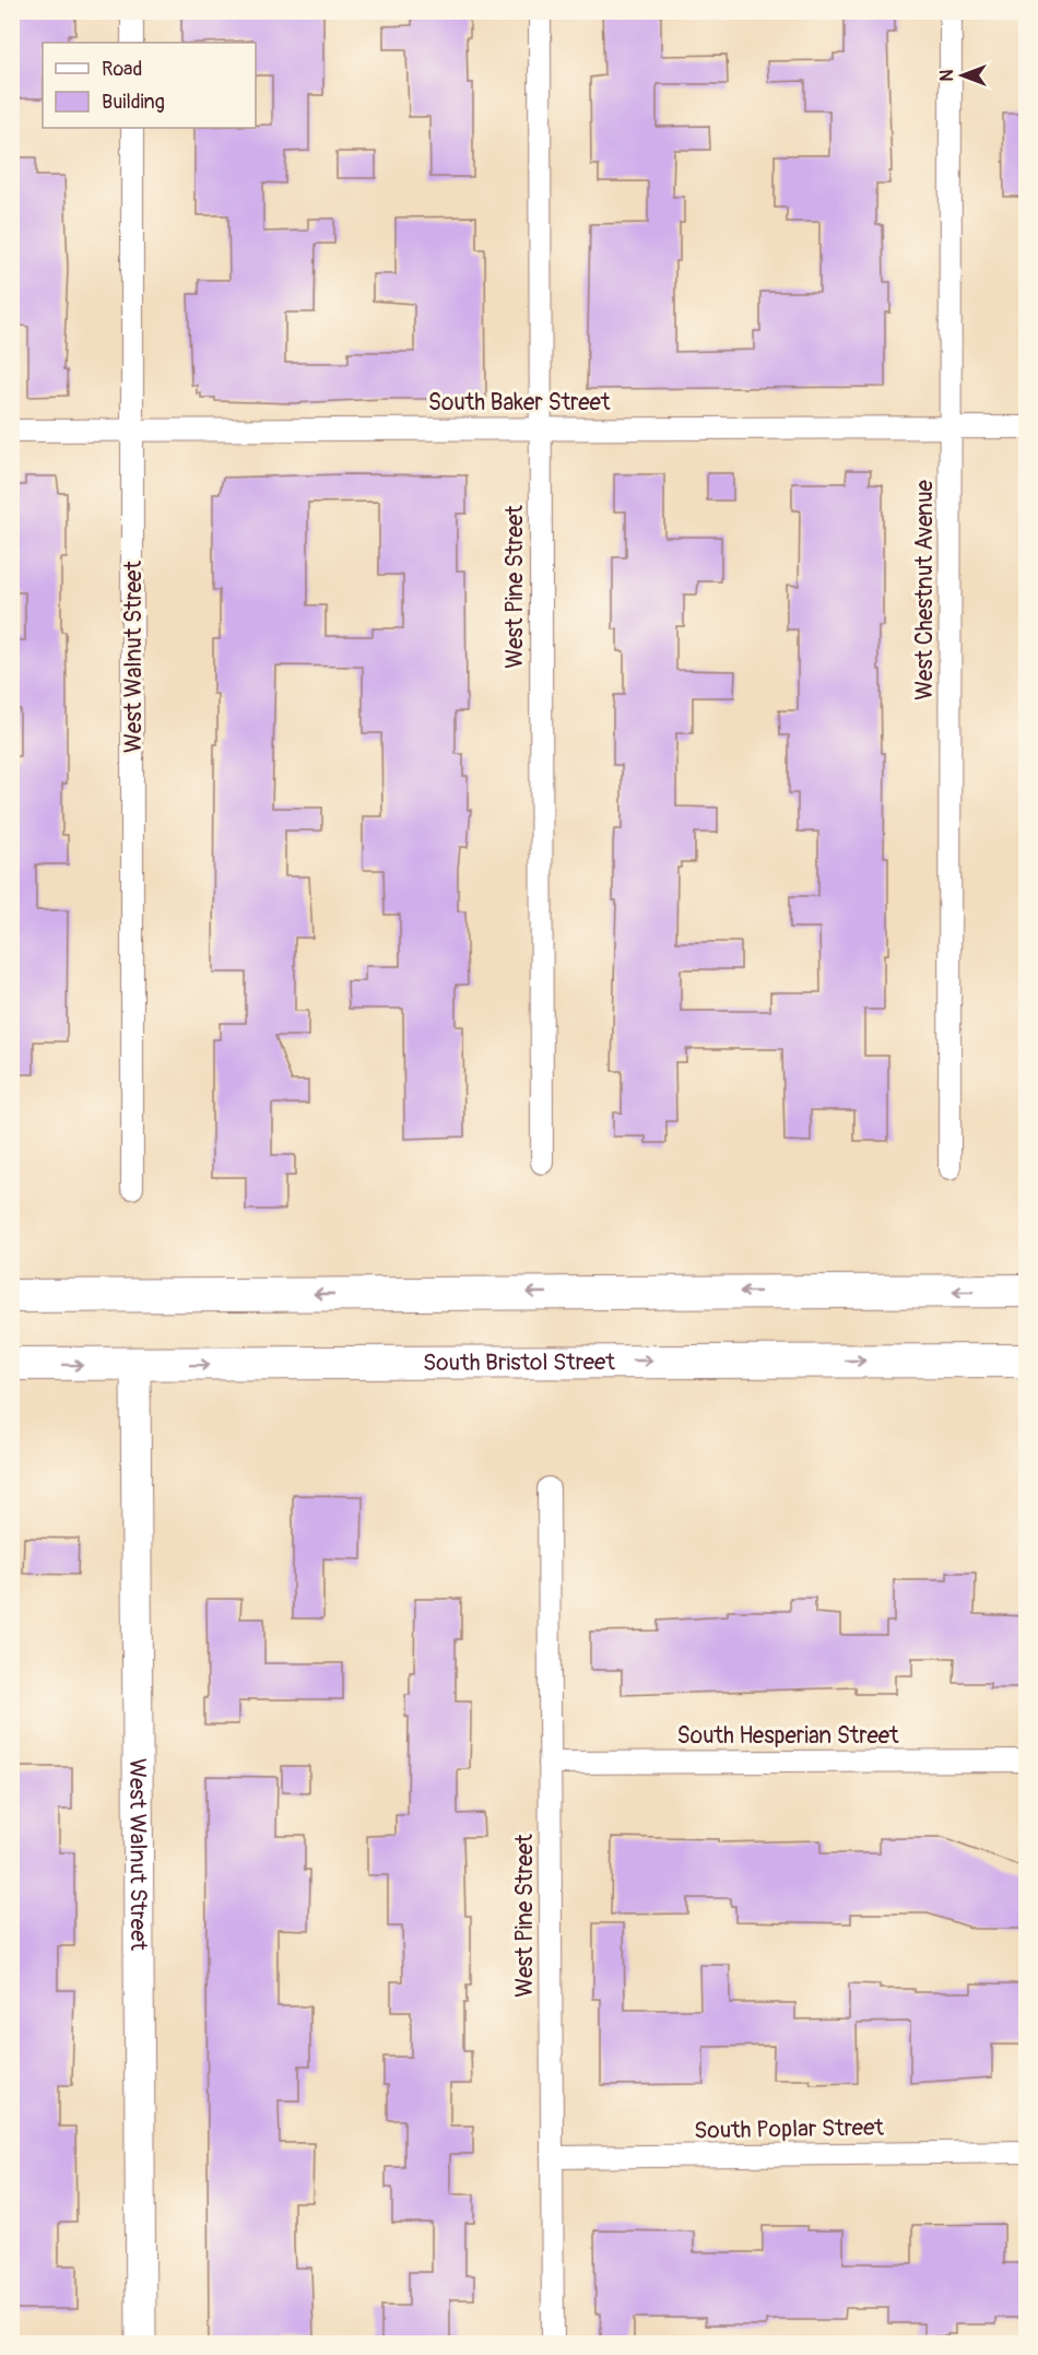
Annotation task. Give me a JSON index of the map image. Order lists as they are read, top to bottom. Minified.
{"streets":{"main road":["South Bristol Street"],"street":["South Baker Street","West Pine Street","West Chestnut Avenue","West Walnut Street","South Hesperian Street","South Poplar Street"]},"crossings":[["South Baker Street","West Pine Street"],["South Baker Street","West Chestnut Avenue"],["South Baker Street","West Walnut Street"],["West Pine Street","South Hesperian Street"],["West Pine Street","South Poplar Street"],["West Walnut Street","South Bristol Street"]],"legend":["Road","Building"],"north":"left"}
